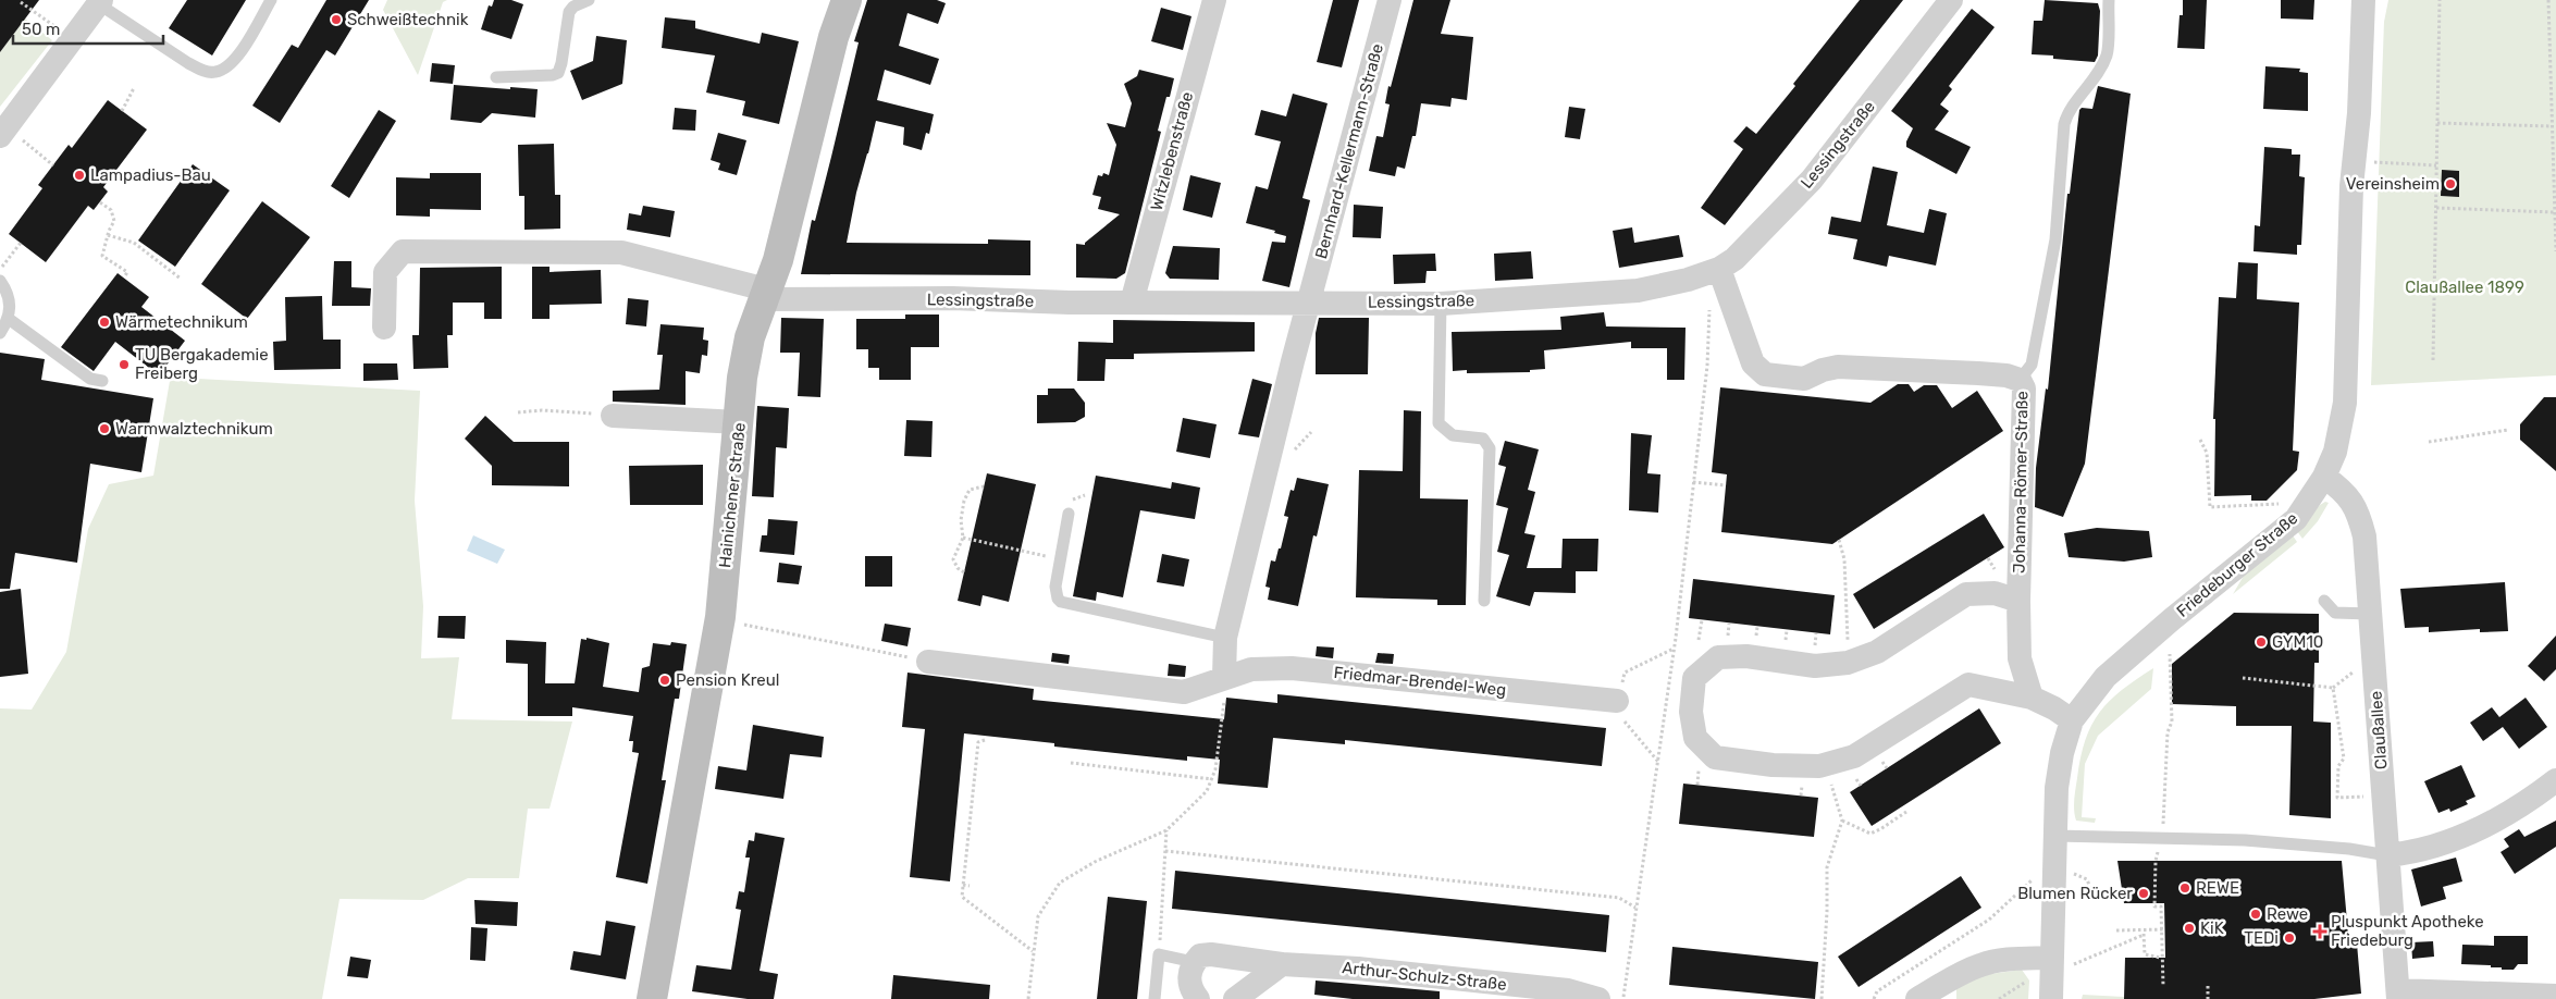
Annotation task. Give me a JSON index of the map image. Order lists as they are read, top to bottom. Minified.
{"streets":{"main road":["Hainichener Straße"],"street":["Lessingstraße","Witzlebenstraße","Bernhard-Kellermann-Straße","Johanna-Römer-Straße","Friedeburger Straße","Friedmar-Brendel-Weg","Claußallee","Arthur-Schulz-Straße"]},"crossings":[["Lessingstraße","Witzlebenstraße"],["Lessingstraße","Bernhard-Kellermann-Straße"],["Lessingstraße","Johanna-Römer-Straße"],["Lessingstraße","Hainichener Straße"],["Johanna-Römer-Straße","Friedeburger Straße"],["Friedeburger Straße","Claußallee"]],"parks":["Claußallee 1899"],"places":{"other":["Schweißtechnik","Lampadius-Bau","Vereinsheim","Wärmetechnikum","TU Bergakademie Freiberg","Warmwalztechnikum","GYM10","Pension Kreul","REWE","Blumen Rücker","Rewe","KiK","TEDi"],"health":["Pluspunkt Apotheke Friedeburg"]},"scale_bar":"50 m"}
